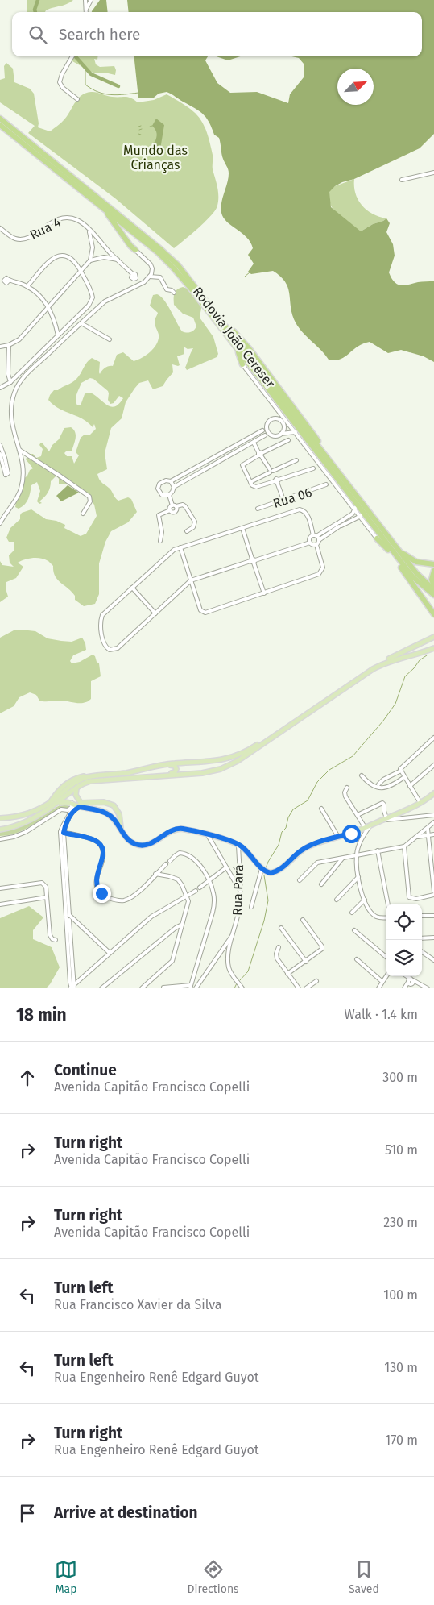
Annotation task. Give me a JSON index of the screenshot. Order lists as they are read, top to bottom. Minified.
{"streets":{"highway":["Rodovia João Cereser"],"street":["Rua 4","Rua 06","Rua Pará"]},"parks":["Mundo das Crianças"],"north":"top right","page":{"search":"Search here","heading":["18 min","Walk · 1.4 km"],"list":[["Continue","Avenida Capitão Francisco Copelli","300 m"],["Turn right","Avenida Capitão Francisco Copelli","510 m"],["Turn right","Avenida Capitão Francisco Copelli","230 m"],["Turn left","Rua Francisco Xavier da Silva","100 m"],["Turn left","Rua Engenheiro Renê Edgard Guyot","130 m"],["Turn right","Rua Engenheiro Renê Edgard Guyot","170 m"],"Arrive at destination"],"nav":["Map","Directions","Saved"]}}
